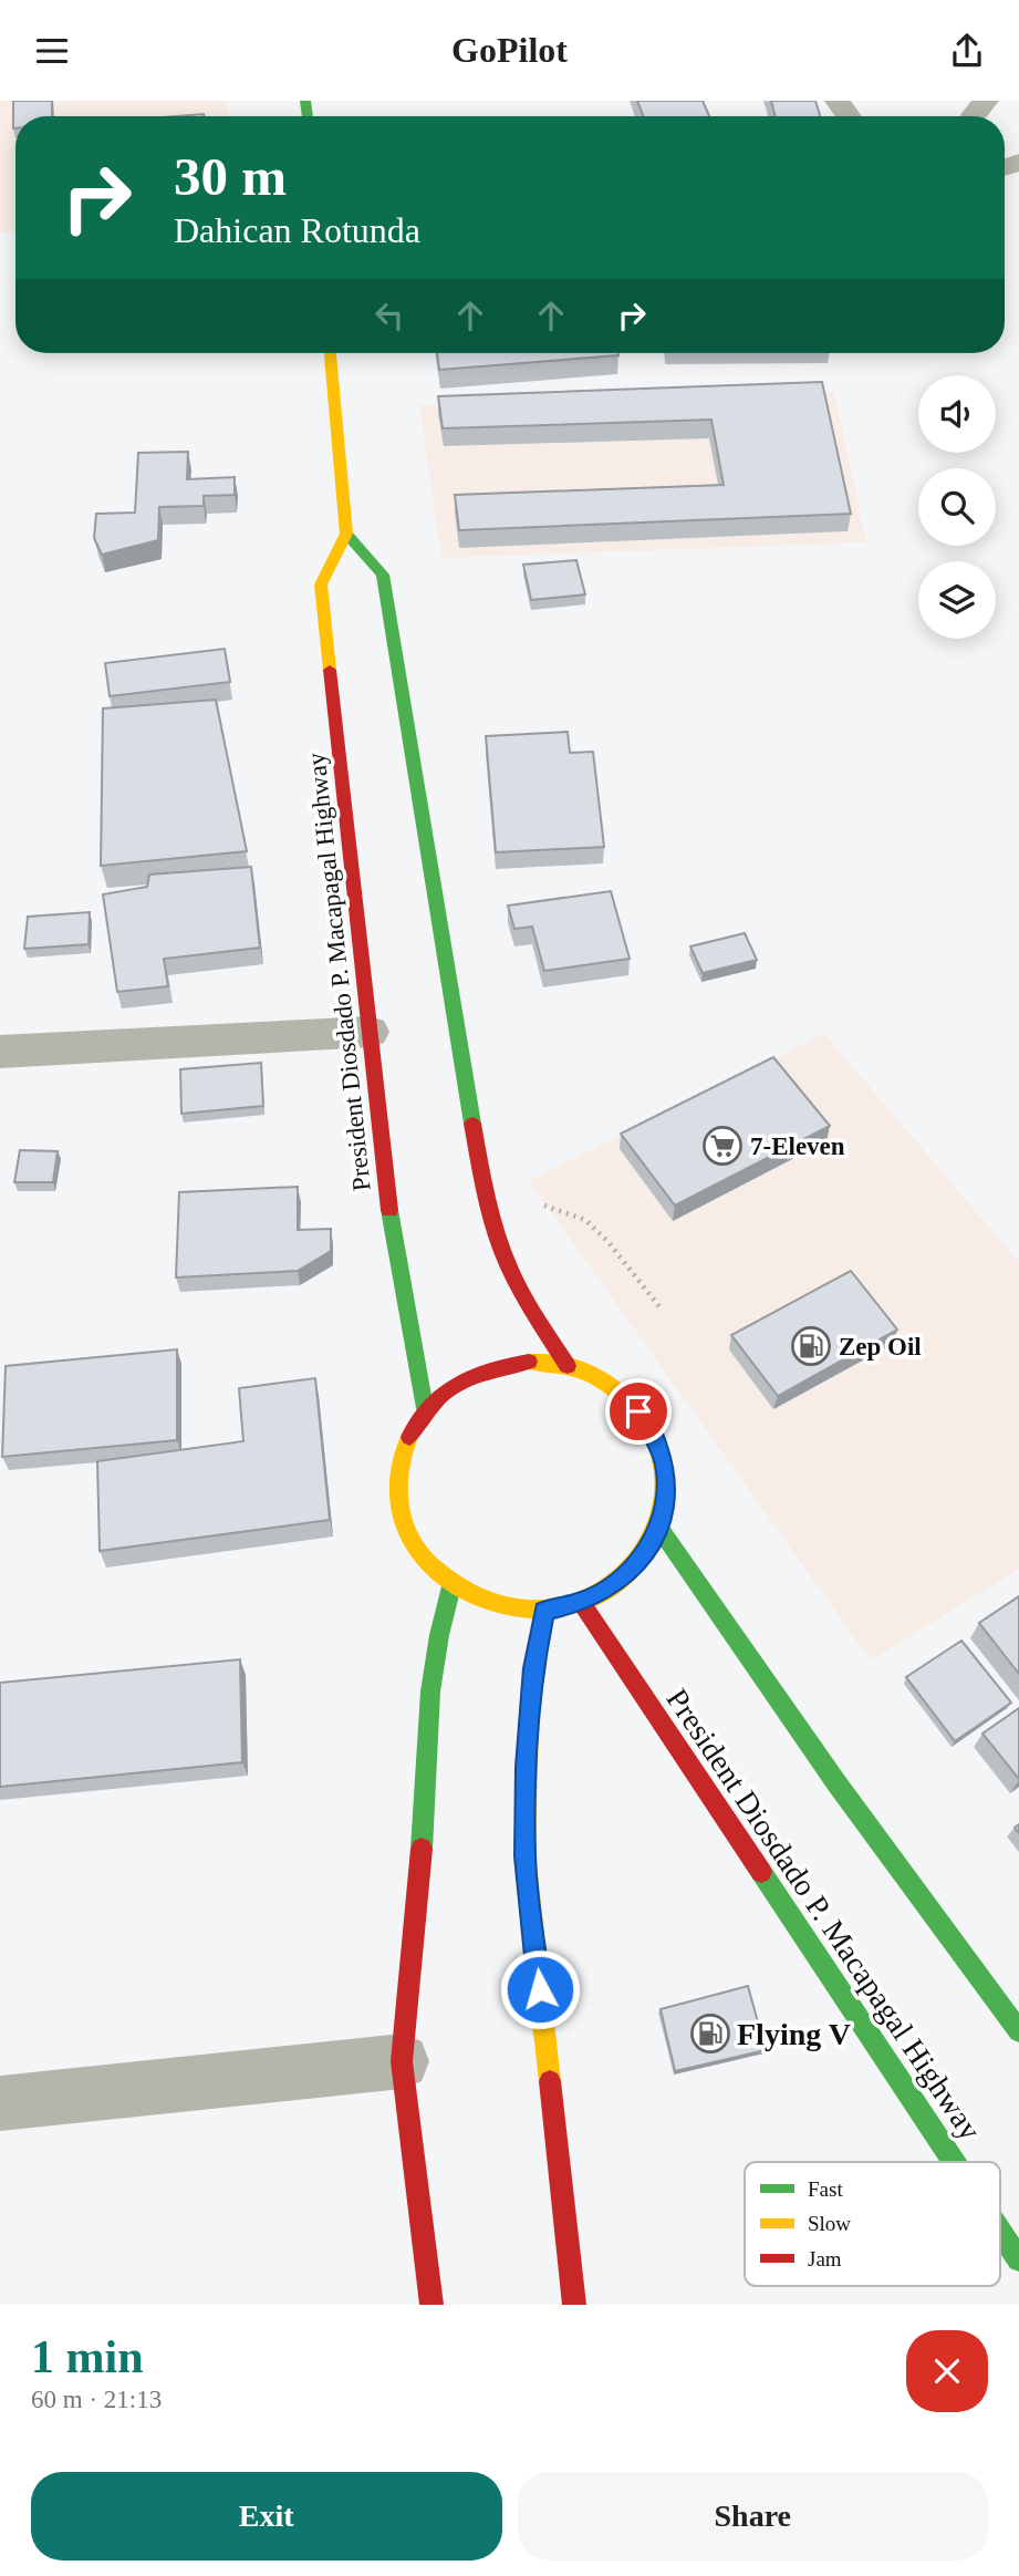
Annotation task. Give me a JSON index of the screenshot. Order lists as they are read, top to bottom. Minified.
{"streets":{"main road":["President Diosdado P. Macapagal Highway"]},"places":{"supermarket":["7-Eleven"],"fuel station":["Zep Oil","Flying V"]},"legend":["Fast","Slow","Jam"],"page":{"header":"GoPilot","turn":["30 m","Dahican Rotunda"],"heading":["1 min","60 m · 21:13"],"buttons":["Exit","Share"]}}
